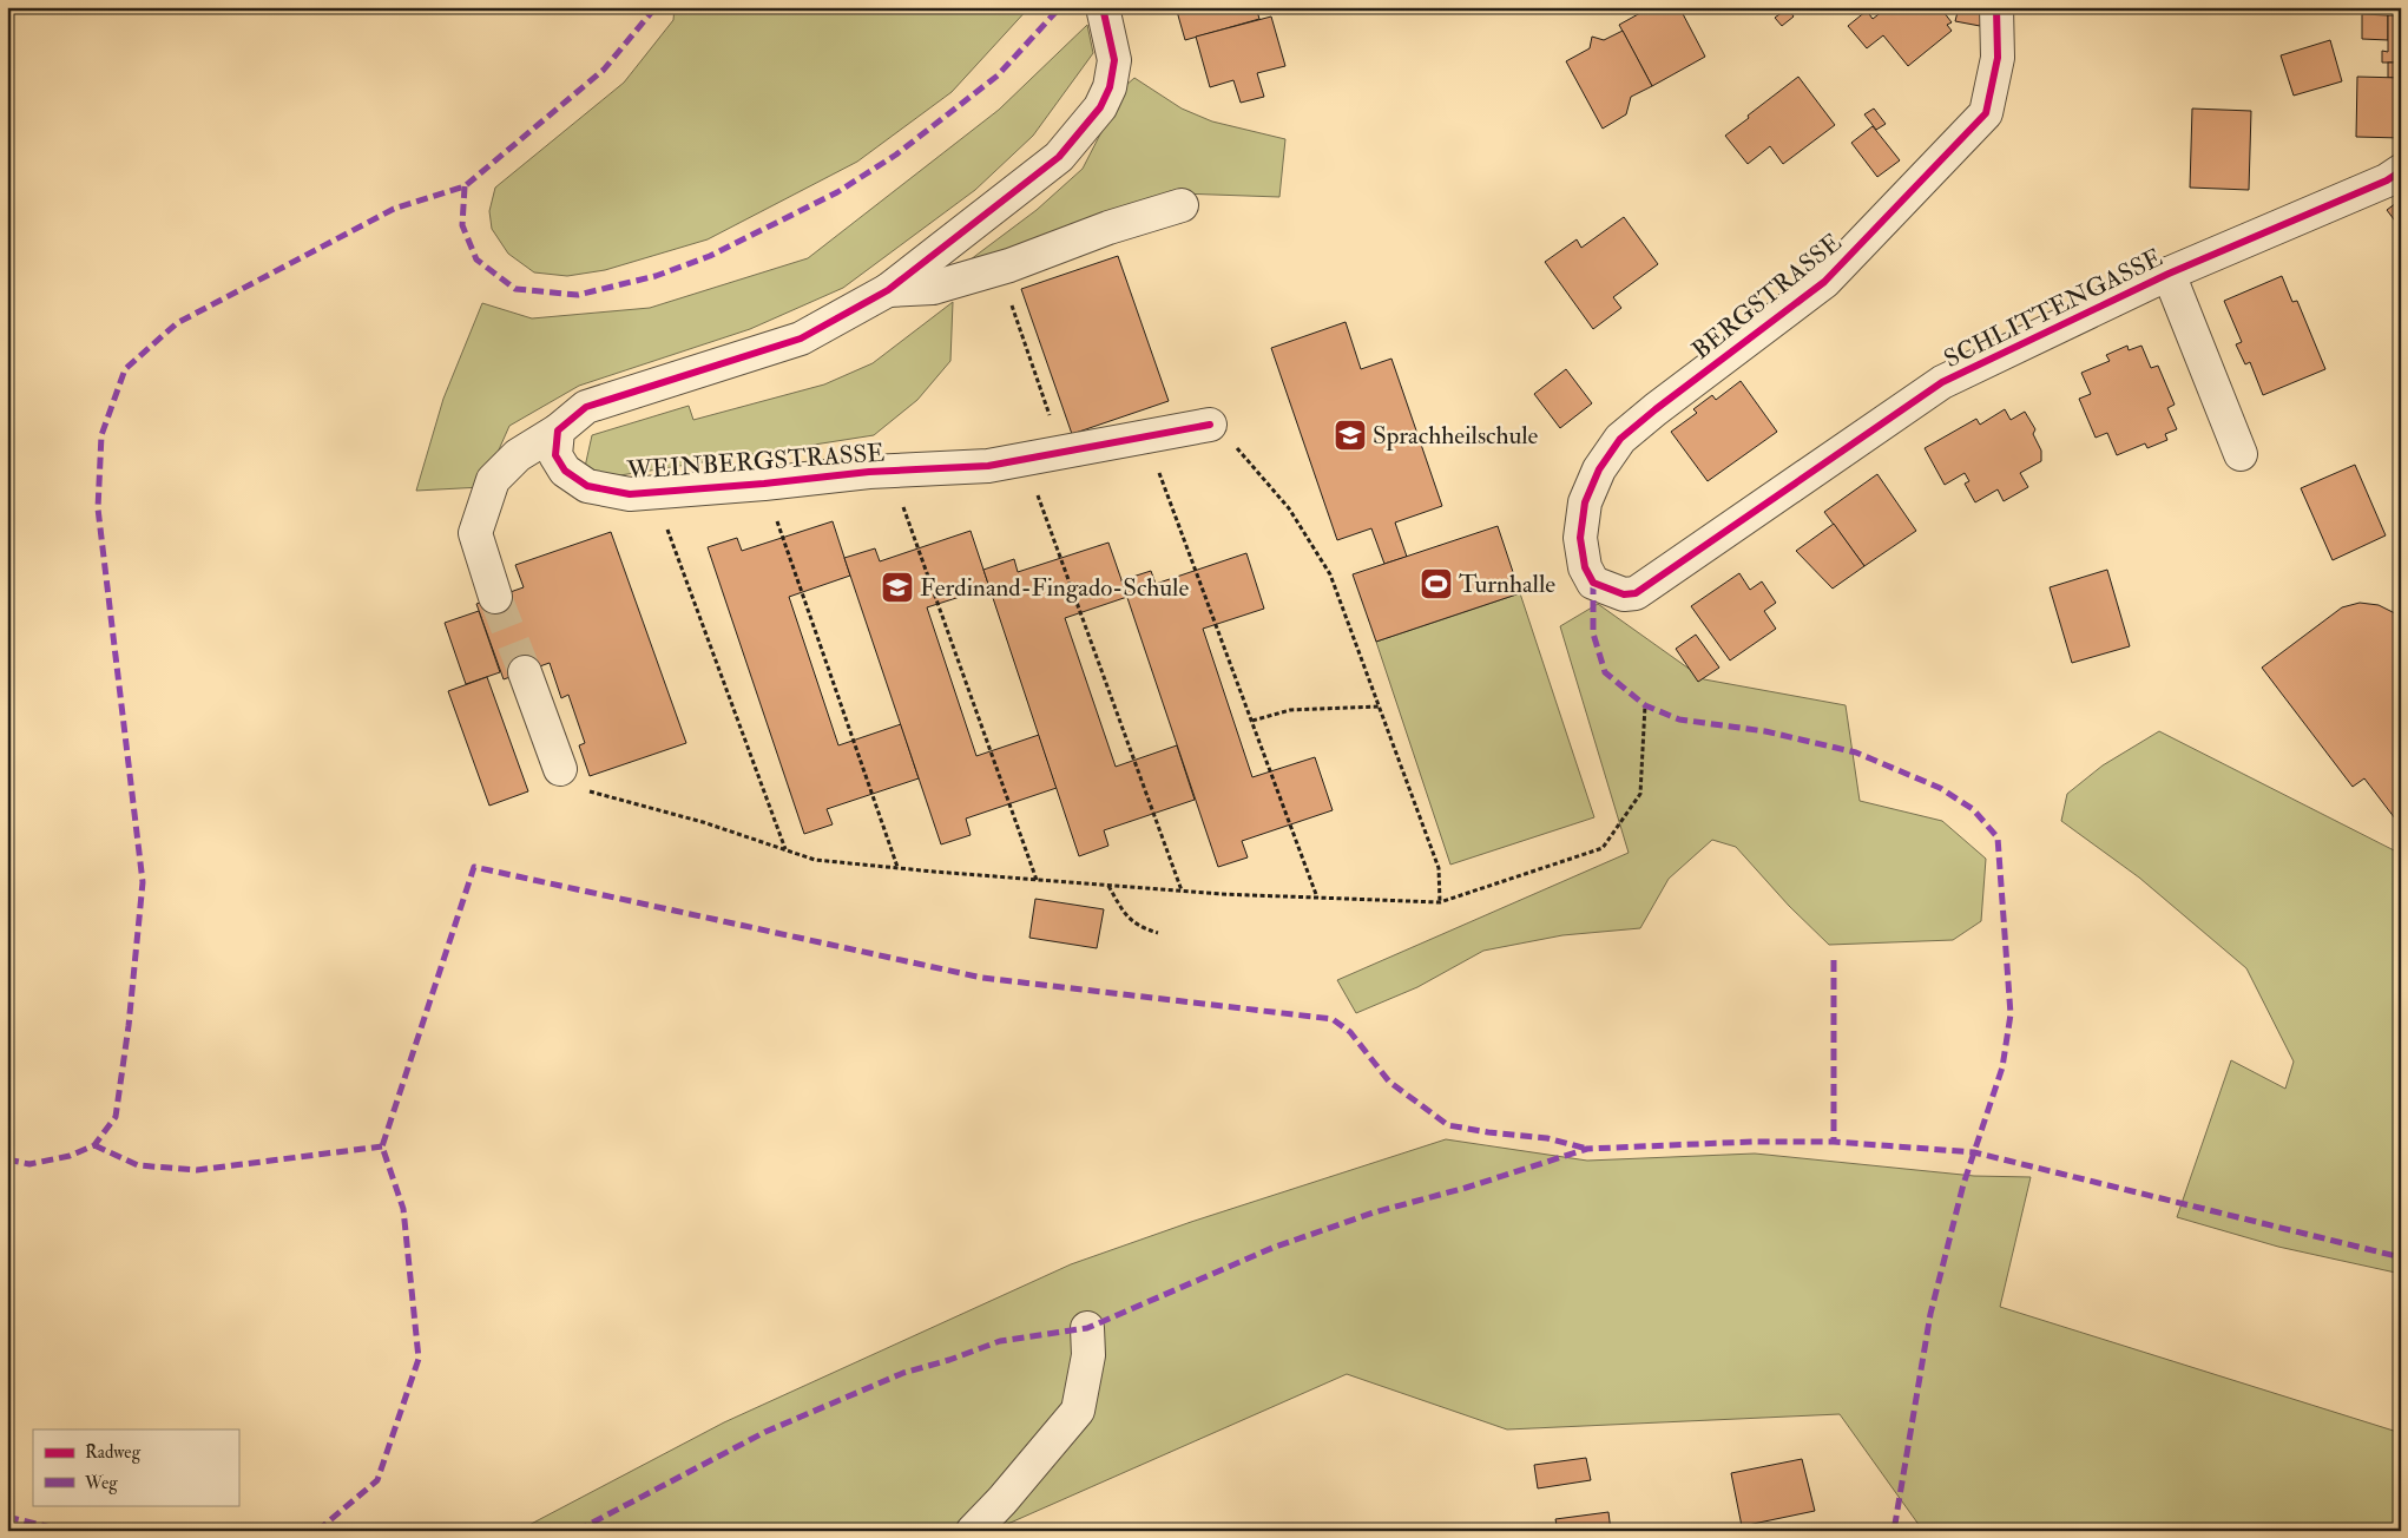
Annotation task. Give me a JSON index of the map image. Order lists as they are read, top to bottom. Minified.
{"streets":{"street":["BERGSTRASSE","SCHLITTENGASSE","WEINBERGSTRASSE"]},"crossings":[["BERGSTRASSE","SCHLITTENGASSE"]],"places":{"school or university":["Sprachheilschule","Ferdinand-Fingado-Schule"],"sports":["Turnhalle"]},"legend":["Radweg","Weg"]}
